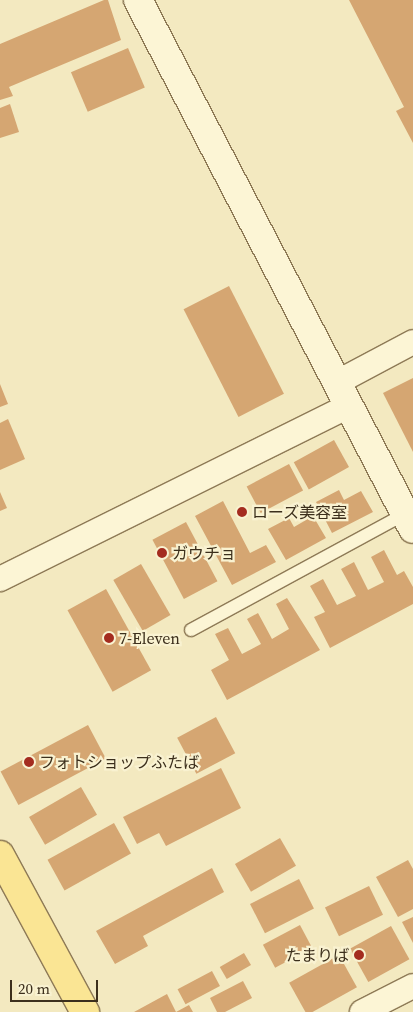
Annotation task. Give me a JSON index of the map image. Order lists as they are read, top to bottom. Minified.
{"places":["ローズ美容室","ガウチョ","7-Eleven","フォトショップふたば","たまりば"],"scale_bar":"20 m"}
